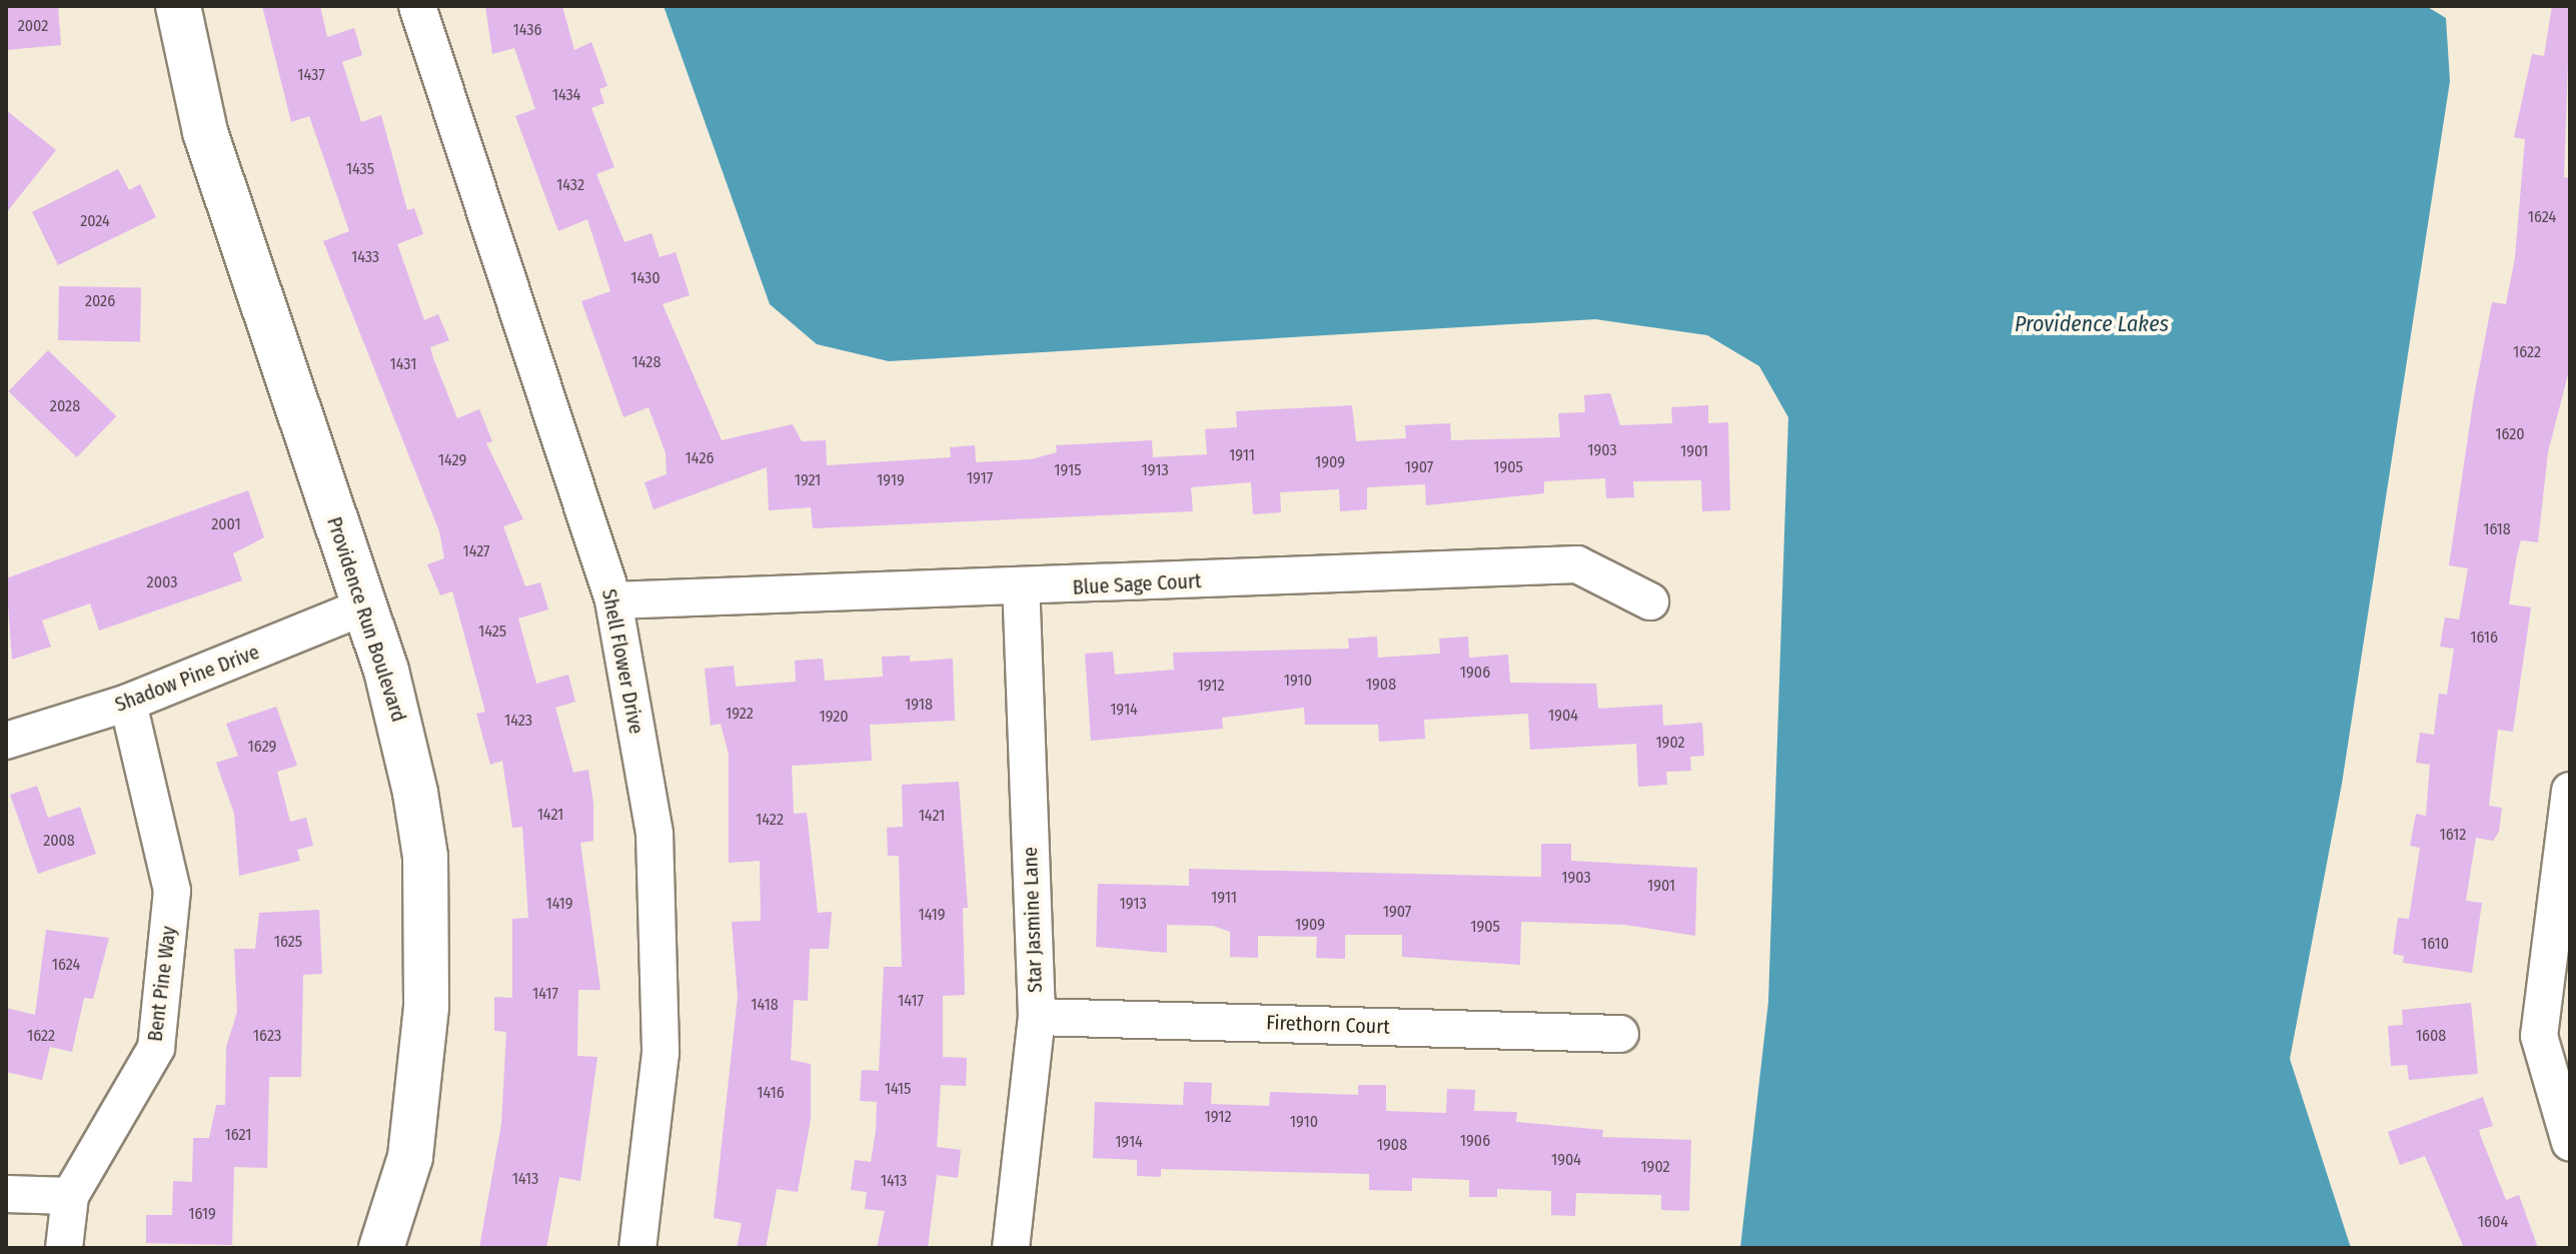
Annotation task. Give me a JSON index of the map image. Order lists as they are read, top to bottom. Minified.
{"streets":{"street":["Blue Sage Court","Providence Run Boulevard","Shell Flower Drive","Shadow Pine Drive","Star Jasmine Lane","Bent Pine Way","Firethorn Court"]},"crossings":[["Blue Sage Court","Shell Flower Drive"],["Blue Sage Court","Star Jasmine Lane"],["Providence Run Boulevard","Shadow Pine Drive"],["Shadow Pine Drive","Bent Pine Way"],["Star Jasmine Lane","Firethorn Court"]],"water":["Providence Lakes"],"house_numbers":["2002","1436","1437","1434","1435","1432","1624","2024","1433","1430","2026","1622","1428","1431","2028","1620","1903","1901","1911","1426","1429","1909","1907","1905","1915","1913","1917","1921","1919","2001","1618","1427","2003","1425","1616","1906","1910","1908","1912","1918","1914","1922","1904","1920","1423","1902","1629","1421","1421","1422","1612","2008","1903","1901","1911","1419","1913","1907","1419","1909","1905","1625","1610","1624","1417","1417","1418","1622","1623","1608","1415","1416","1912","1910","1621","1906","1914","1908","1904","1902","1413","1413","1619","1604"]}
